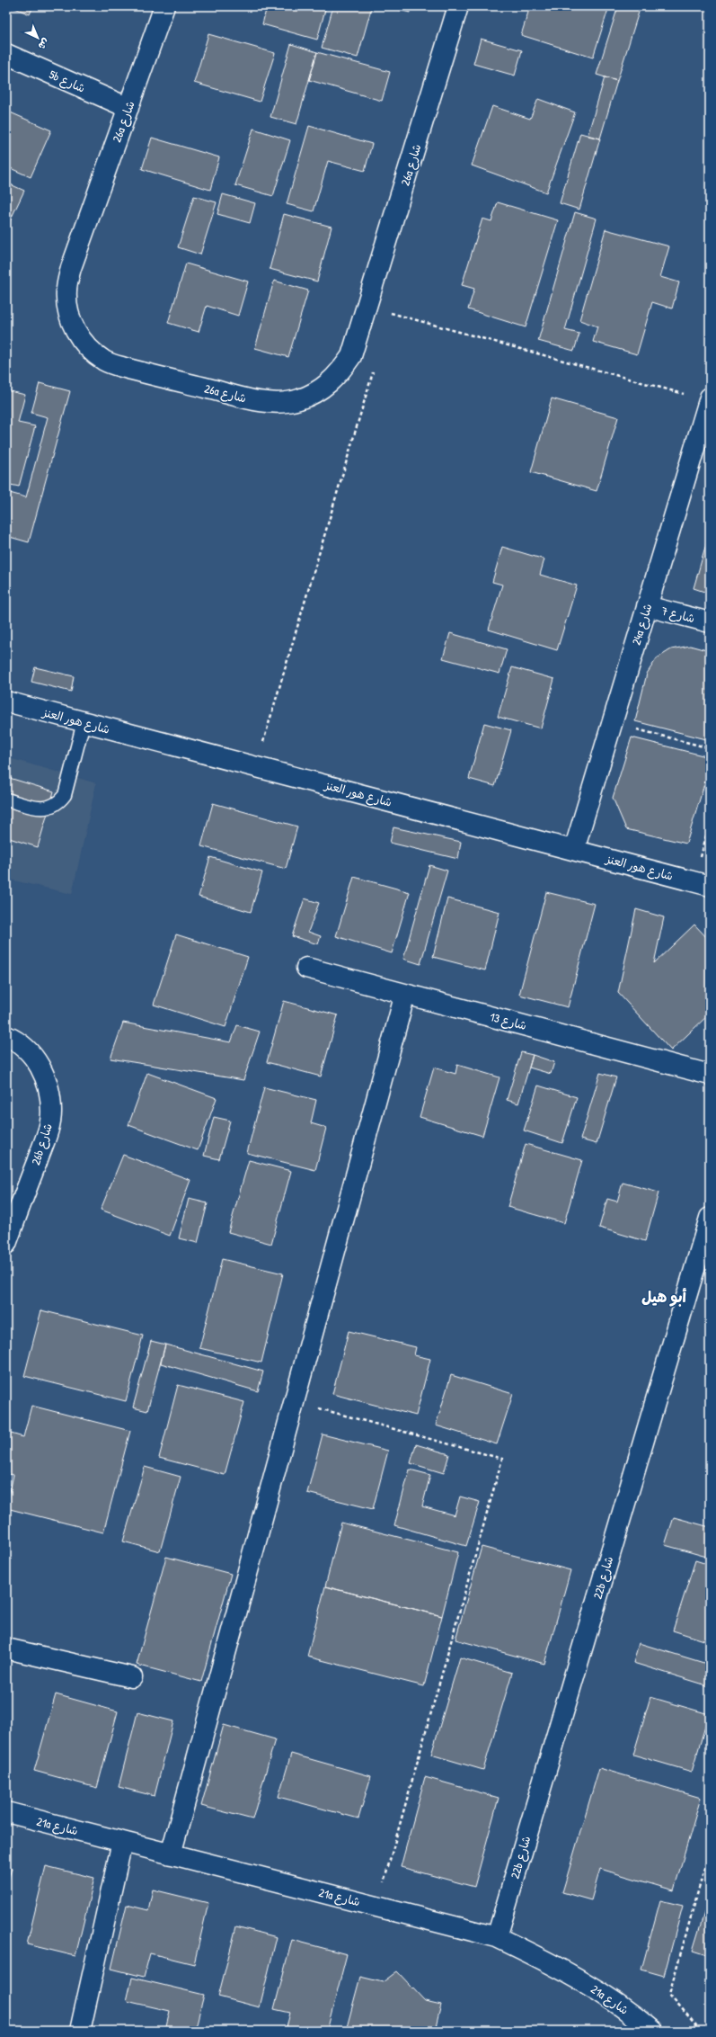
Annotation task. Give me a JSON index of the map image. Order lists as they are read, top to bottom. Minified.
{"streets":{"street":["5b شارع","26a شارع","شارع 7","24a شارع","شارع هور العنز","شارع 13","26b شارع","22b شارع","21a شارع"]},"crossings":[["5b شارع","26a شارع"],["شارع 7","24a شارع"],["24a شارع","شارع هور العنز"],["22b شارع","21a شارع"]],"districts":["أبو هيل"],"north":"bottom right"}
